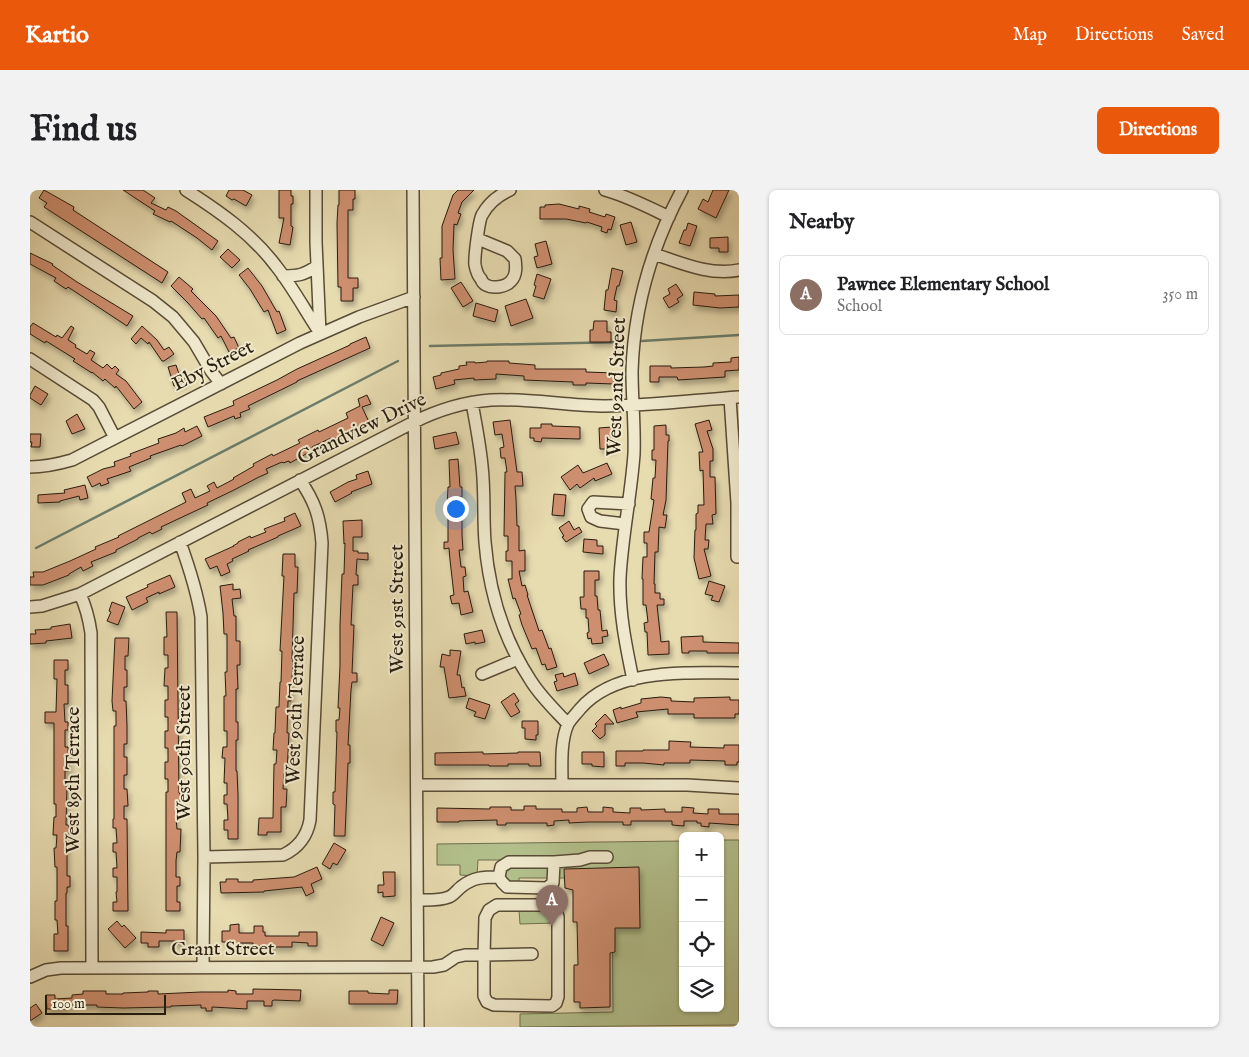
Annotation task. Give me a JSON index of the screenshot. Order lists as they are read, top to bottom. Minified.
{"streets":{"street":["Eby Street","West 92nd Street","Grandview Drive","West 91st Street","West 90th Terrace","West 90th Street","West 89th Terrace","Grant Street"]},"crossings":[["Eby Street","West 91st Street"],["West 92nd Street","Grandview Drive"],["Grandview Drive","West 91st Street"],["Grandview Drive","West 90th Terrace"],["Grandview Drive","West 90th Street"],["Grandview Drive","West 89th Terrace"],["West 91st Street","Grant Street"],["West 90th Terrace","West 90th Street"],["West 90th Street","Grant Street"],["West 89th Terrace","Grant Street"]],"scale_bar":"100 m","page":{"header":"Kartio","nav":["Map","Directions","Saved"],"buttons":"Directions","title":"Find us","heading":"Nearby","list":[{"mark":"A","name":"Pawnee Elementary School","note":"School","value":"350 m"}],"map_buttons":["+","−"],"pins":"A","scale":"100 m"}}
